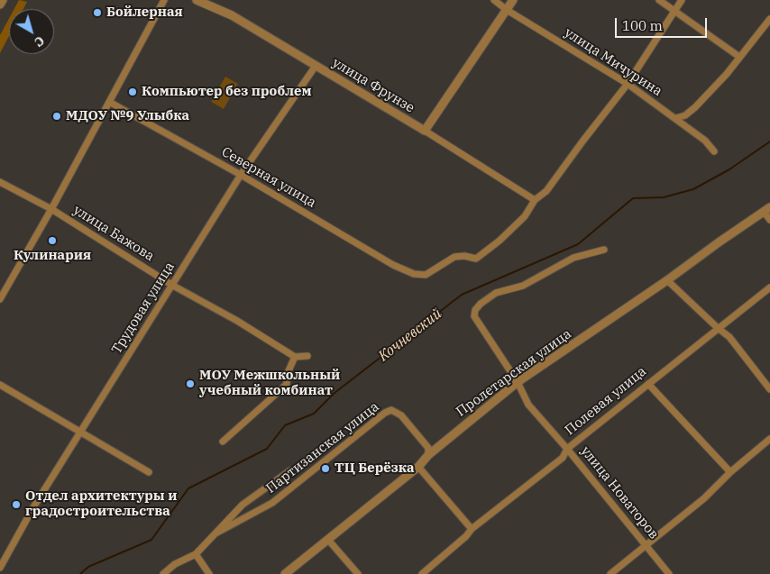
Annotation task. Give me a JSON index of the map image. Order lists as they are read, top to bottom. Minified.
{"streets":{"street":["улица Мичурина","улица Фрунзе","Северная улица","улица Бажова","Трудовая улица","Пролетарская улица","Полевая улица","Партизанская улица","улица Новаторов"]},"crossings":[["улица Фрунзе","Северная улица"],["улица Фрунзе","Трудовая улица"],["Северная улица","Трудовая улица"],["улица Бажова","Трудовая улица"],["Пролетарская улица","Партизанская улица"],["Пролетарская улица","улица Новаторов"],["Полевая улица","улица Новаторов"]],"water":["Кочневский"],"places":["Бойлерная","Компьютер без проблем","МДОУ №9 Улыбка","Кулинария","МОУ Межшкольный учебный комбинат","ТЦ Берёзка","Отдел архитектуры и градостроительства"],"scale_bar":"100 m","north":"bottom right"}
